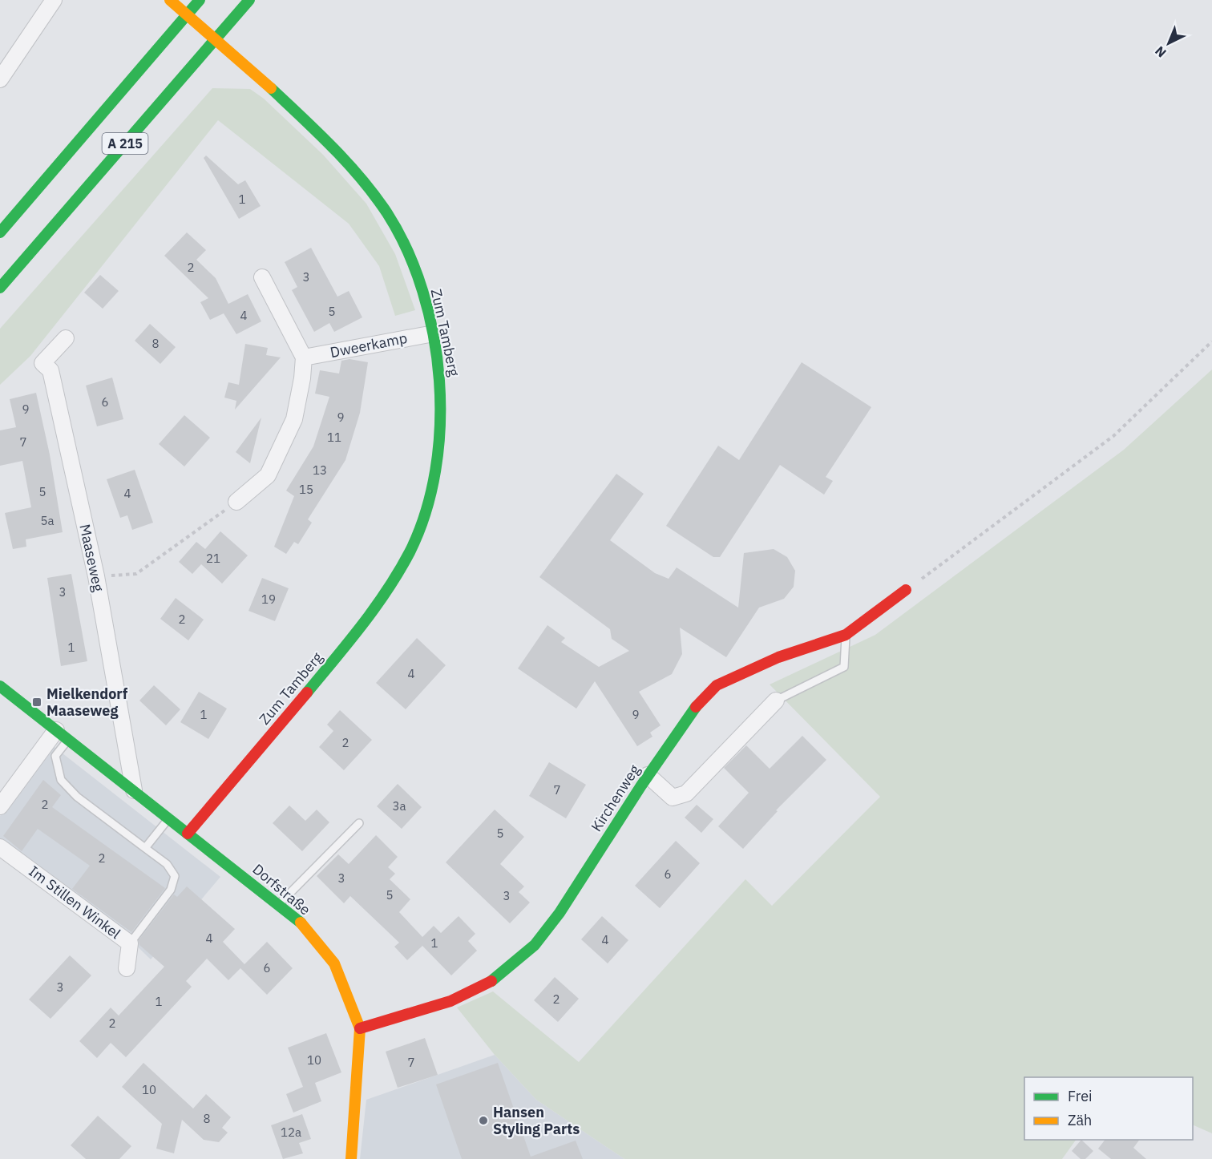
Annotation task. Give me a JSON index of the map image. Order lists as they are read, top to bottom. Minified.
{"streets":{"main road":["A 215","Zum Tamberg","Kirchenweg","Dorfstraße"],"street":["Dweerkamp","Maaseweg","Im Stillen Winkel"]},"crossings":[["Zum Tamberg","Dweerkamp"],["Zum Tamberg","Dorfstraße"],["Maaseweg","Dorfstraße"],["Kirchenweg","Dorfstraße"]],"places":{"transit":["Mielkendorf Maaseweg"],"other":["Hansen Styling Parts"]},"house_numbers":["1","2","3","5","4","8","6","9","9","11","7","13","15","5","4","5a","21","3","19","2","1","4","1","9","2","7","2","3a","5","2","6","3","5","3","4","4","1","6","3","2","1","2","10","7","10","8","12a"],"legend":["Frei","Zäh"],"north":"bottom left"}
